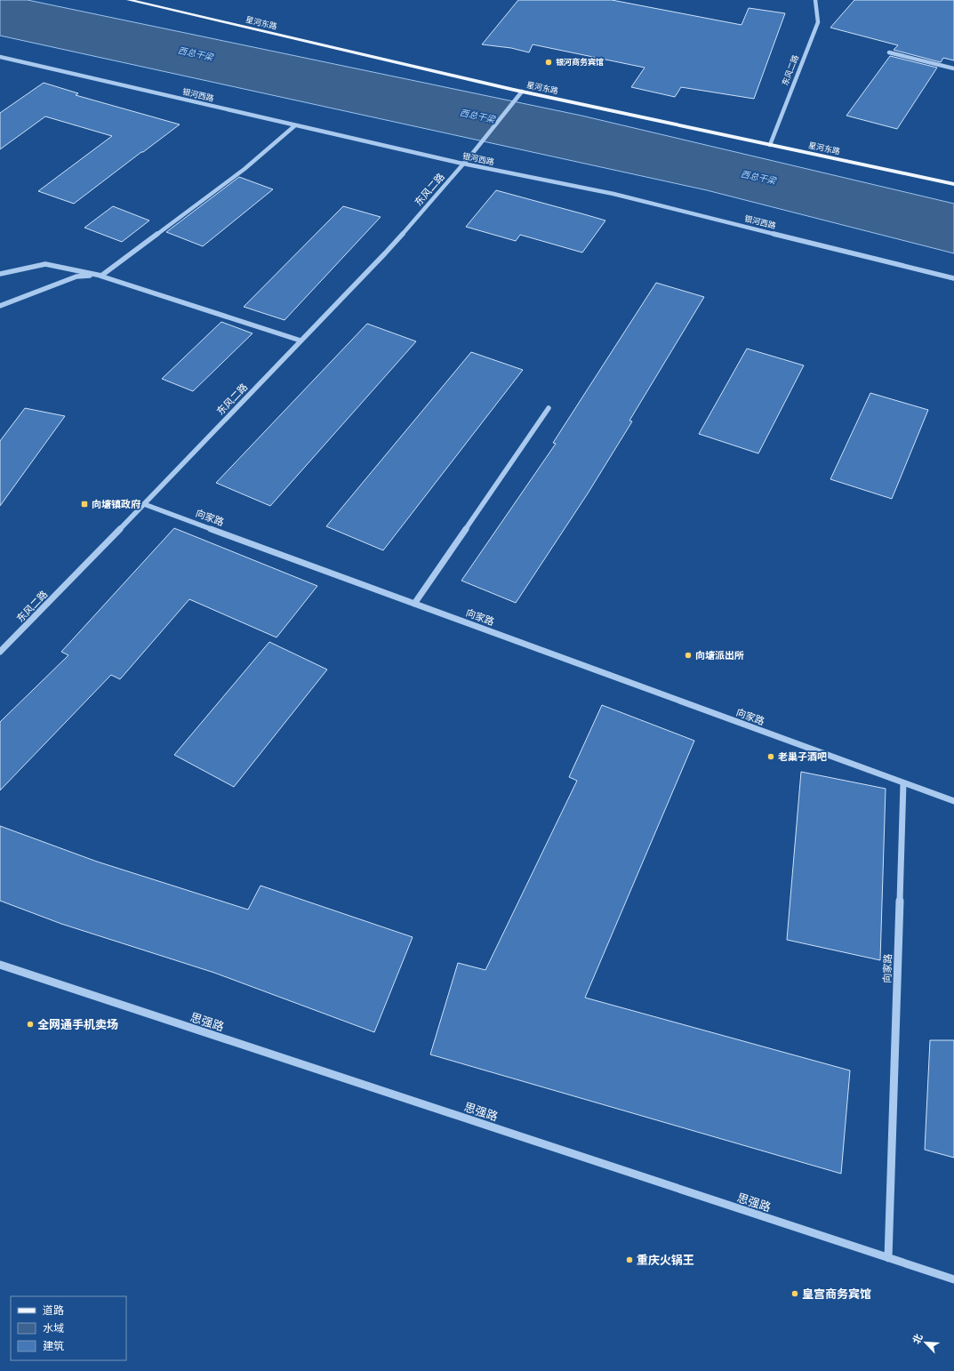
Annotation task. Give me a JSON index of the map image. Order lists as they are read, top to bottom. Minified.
{"streets":{"main road":["星河东路"],"street":["东风二路","银河西路","向家路","思强路"]},"crossings":[["星河东路","东风二路"],["东风二路","银河西路"],["东风二路","向家路"],["向家路","思强路"]],"water":["西总干梁"],"places":{"other":["银河商务宾馆","向塘派出所","老巢子酒吧","全网通手机卖场","重庆火锅王","皇宫商务宾馆"],"transit":["向塘镇政府"]},"legend":["道路","水域","建筑"],"north":"top left"}
